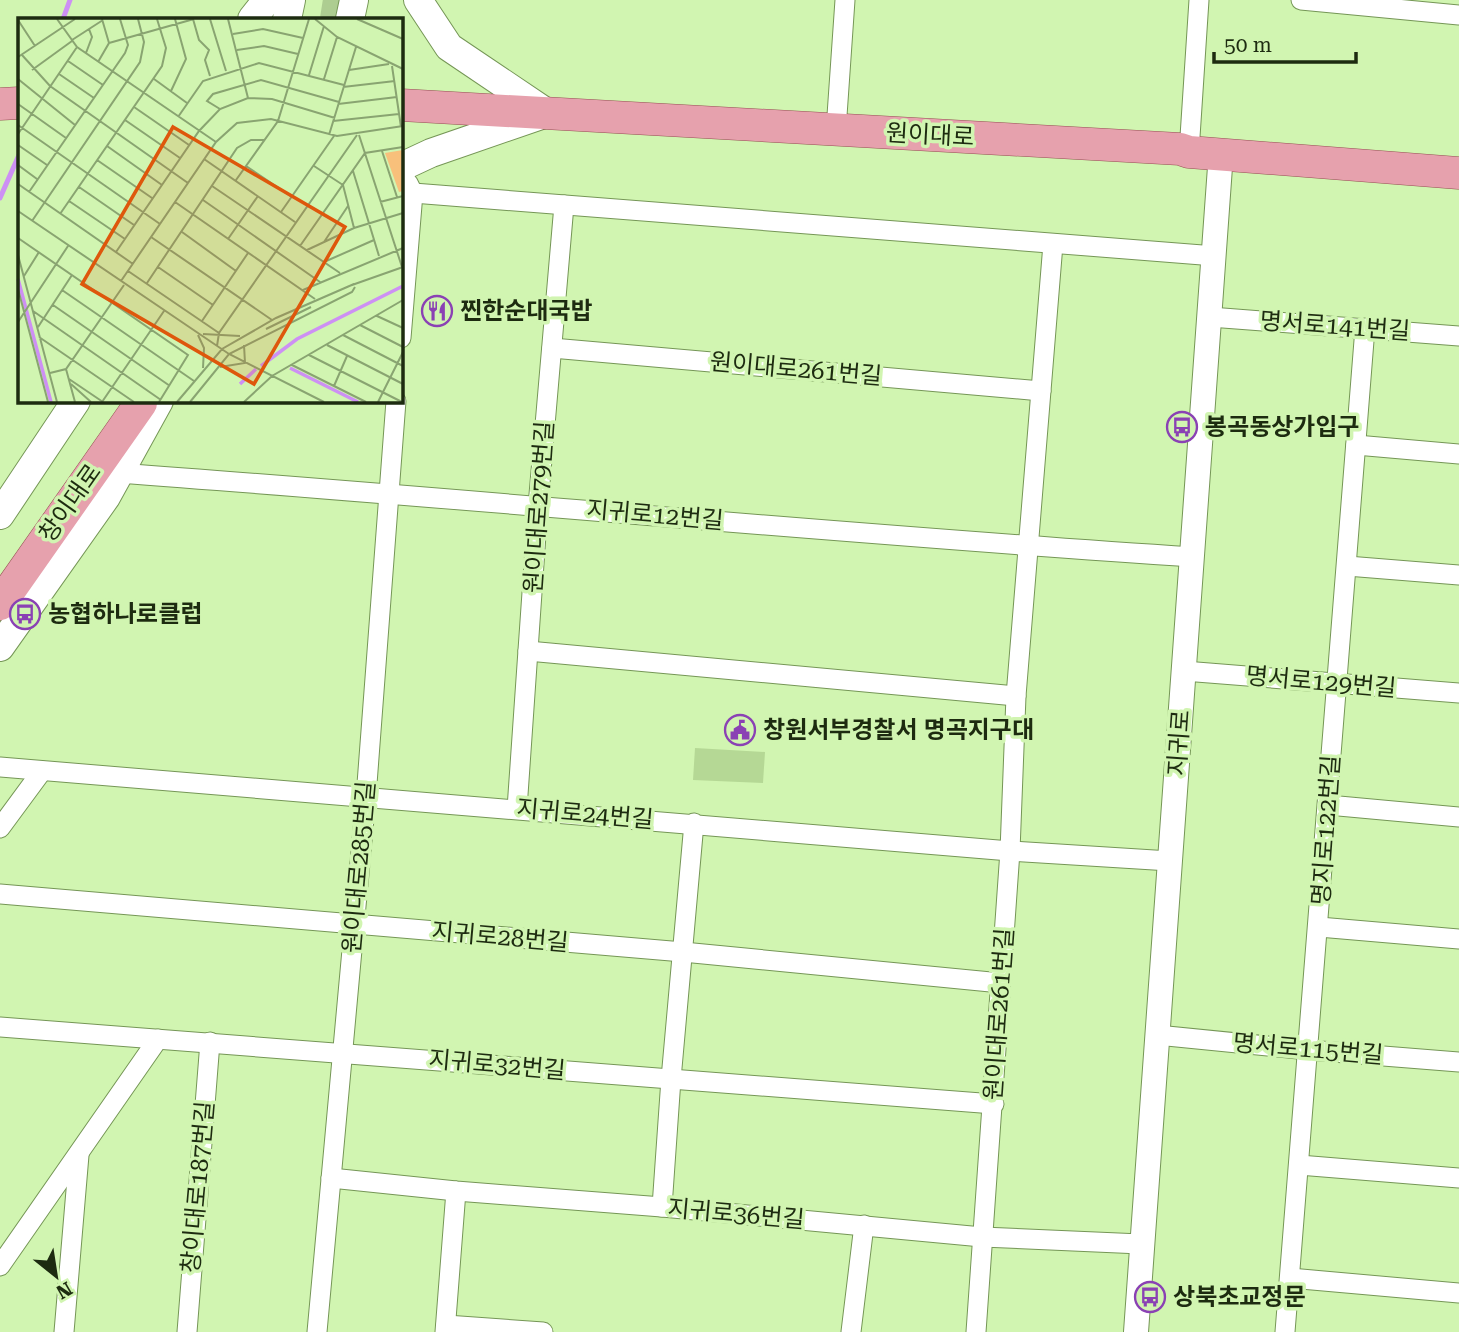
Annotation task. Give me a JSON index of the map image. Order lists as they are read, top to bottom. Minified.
{"streets":{"main road":["원이대로","창이대로"],"street":["명서로141번길","원이대로261번길","원이대로279번길","지귀로12번길","명서로129번길","지귀로","지귀로24번길","명지로122번길","원이대로285번길","지귀로28번길","명서로115번길","지귀로32번길","창이대로187번길","지귀로36번길"]},"crossings":[["원이대로","지귀로"],["명서로141번길","지귀로"],["명서로141번길","명지로122번길"],["원이대로261번길","원이대로279번길"],["원이대로261번길","지귀로12번길"],["원이대로261번길","지귀로24번길"],["원이대로261번길","지귀로28번길"],["원이대로261번길","지귀로32번길"],["원이대로261번길","지귀로36번길"],["원이대로279번길","지귀로12번길"],["원이대로279번길","지귀로24번길"],["지귀로12번길","지귀로"],["지귀로12번길","원이대로285번길"],["명서로129번길","지귀로"],["명서로129번길","명지로122번길"],["지귀로","지귀로24번길"],["지귀로","명서로115번길"],["지귀로","지귀로36번길"],["지귀로24번길","원이대로285번길"],["명지로122번길","명서로115번길"],["원이대로285번길","지귀로28번길"],["원이대로285번길","지귀로32번길"],["원이대로285번길","지귀로36번길"],["지귀로32번길","창이대로187번길"]],"places":{"restaurant":["찐한순대국밥"],"bus stop":["봉곡동상가입구","농협하나로클럽","상북초교정문"],"public building":["창원서부경찰서 명곡지구대"]},"scale_bar":"50 m","north":"bottom right"}
